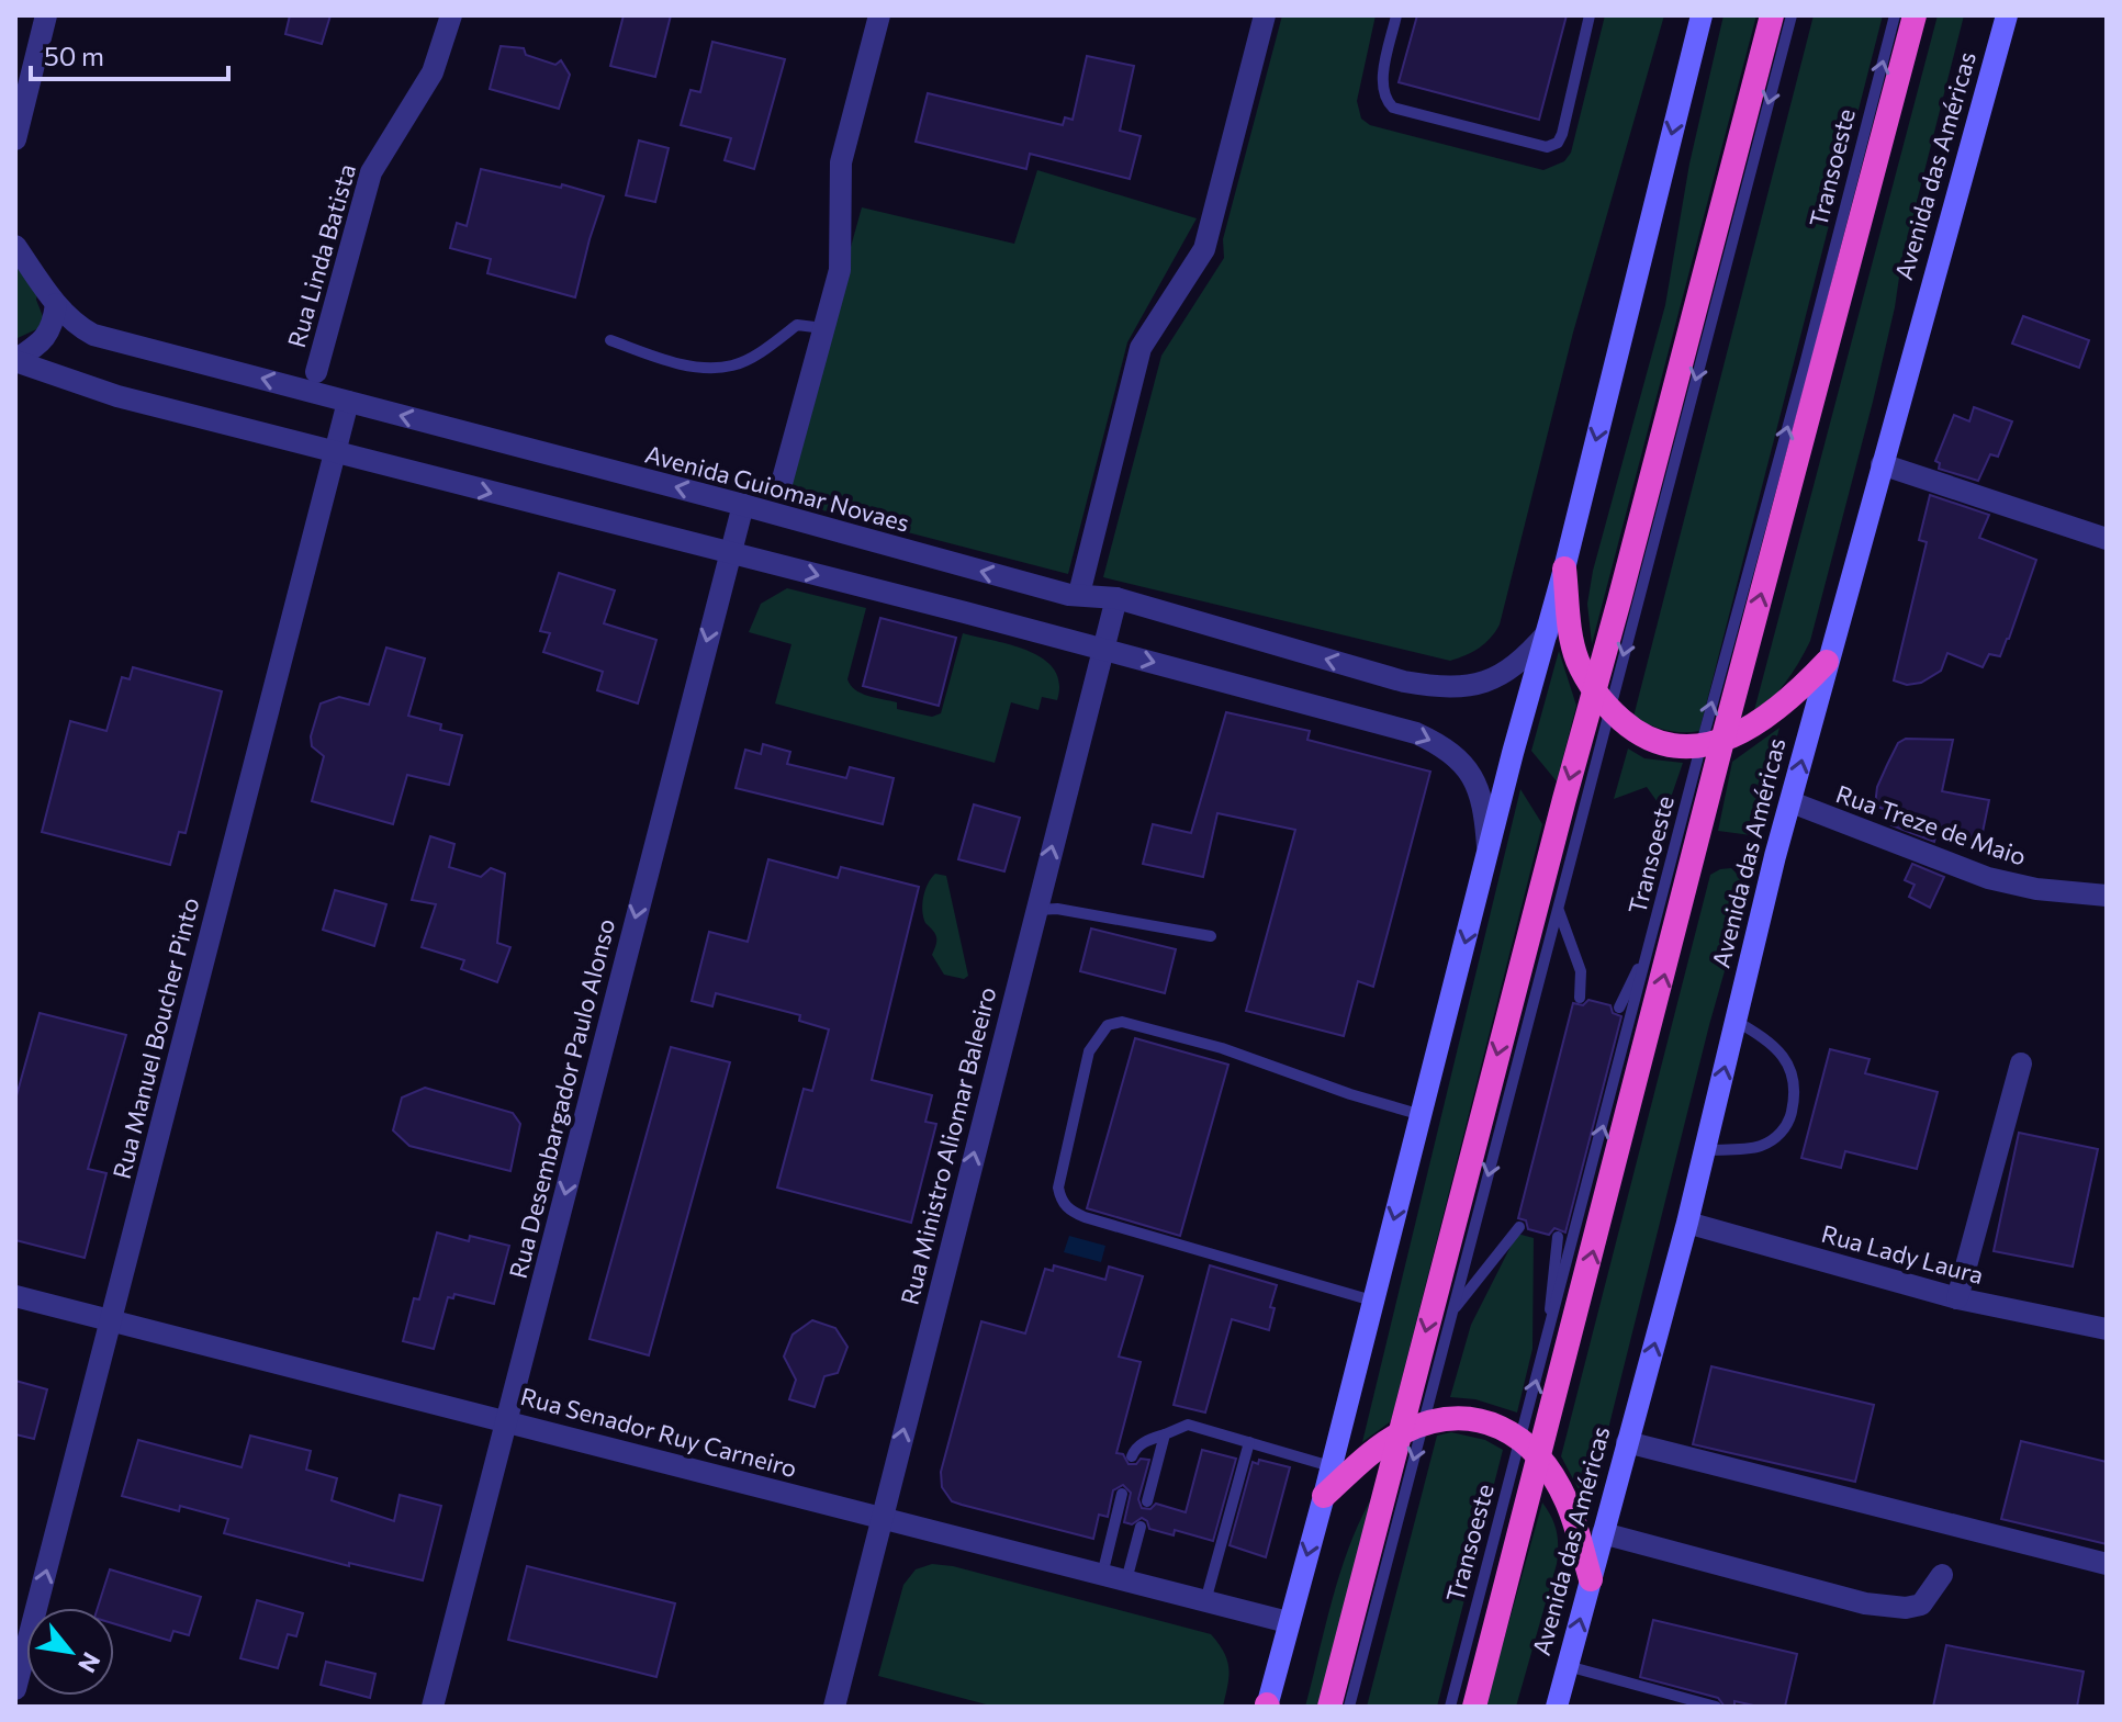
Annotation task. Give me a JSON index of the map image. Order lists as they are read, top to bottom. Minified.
{"streets":{"main road":["Avenida das Américas"],"street":["Rua Linda Batista","Avenida Guiomar Novaes","Rua Treze de Maio","Rua Manuel Boucher Pinto","Rua Desembargador Paulo Alonso","Rua Ministro Aliomar Baleeiro","Rua Lady Laura","Rua Senador Ruy Carneiro"],"lane":["Transoeste"]},"crossings":[["Avenida das Américas","Rua Treze de Maio"],["Avenida das Américas","Rua Lady Laura"],["Avenida Guiomar Novaes","Rua Manuel Boucher Pinto"],["Avenida Guiomar Novaes","Rua Desembargador Paulo Alonso"],["Avenida Guiomar Novaes","Rua Ministro Aliomar Baleeiro"],["Rua Manuel Boucher Pinto","Rua Senador Ruy Carneiro"],["Rua Desembargador Paulo Alonso","Rua Senador Ruy Carneiro"],["Rua Ministro Aliomar Baleeiro","Rua Senador Ruy Carneiro"]],"one_way":["Transoeste","Rua Desembargador Paulo Alonso","Rua Ministro Aliomar Baleeiro"],"scale_bar":"50 m","north":"bottom right"}
